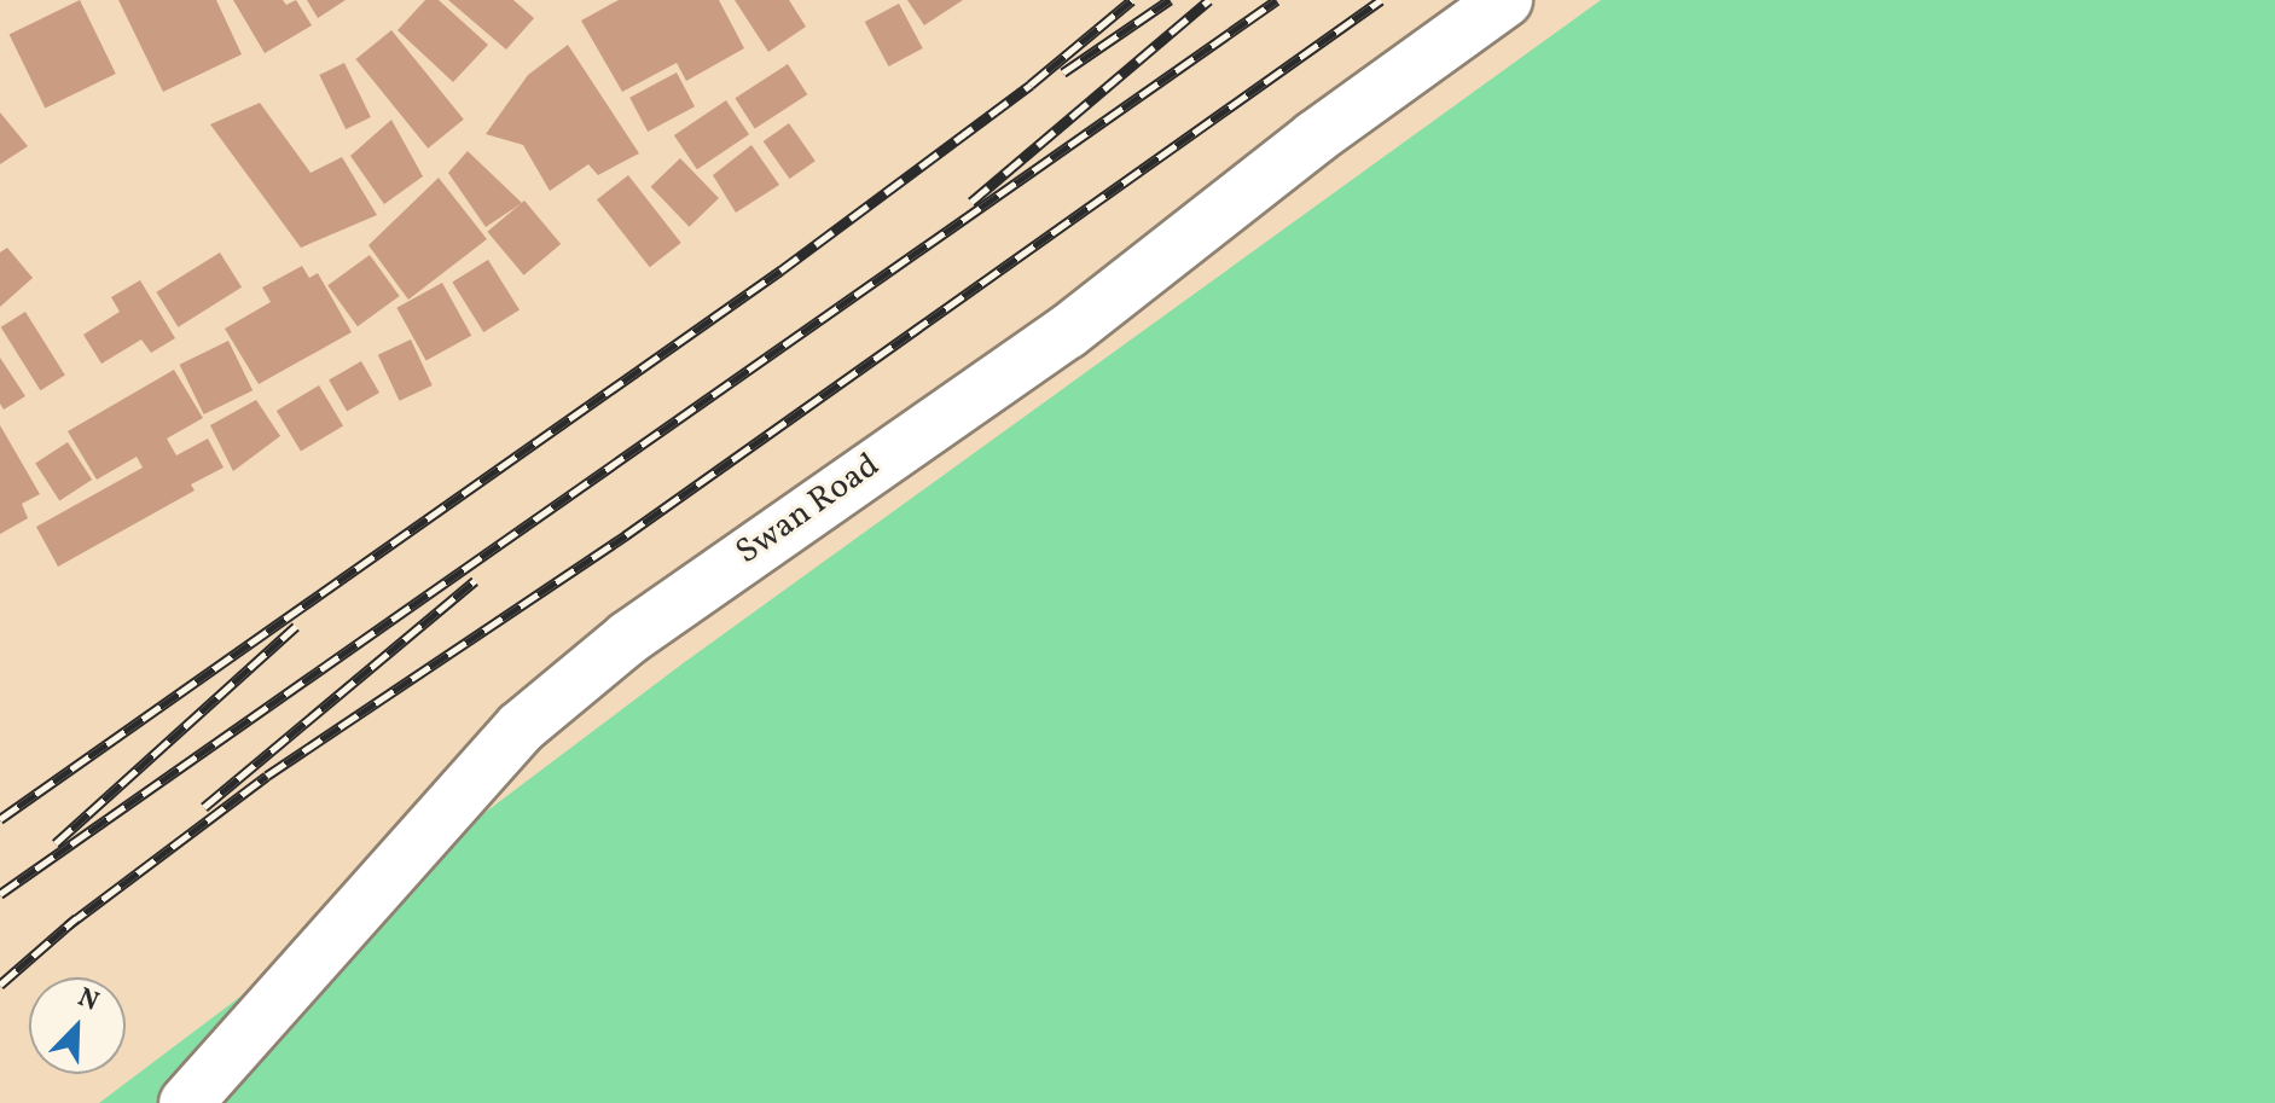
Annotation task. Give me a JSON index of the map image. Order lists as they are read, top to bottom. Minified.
{"streets":{"street":["Swan Road"]},"north":"top right"}
